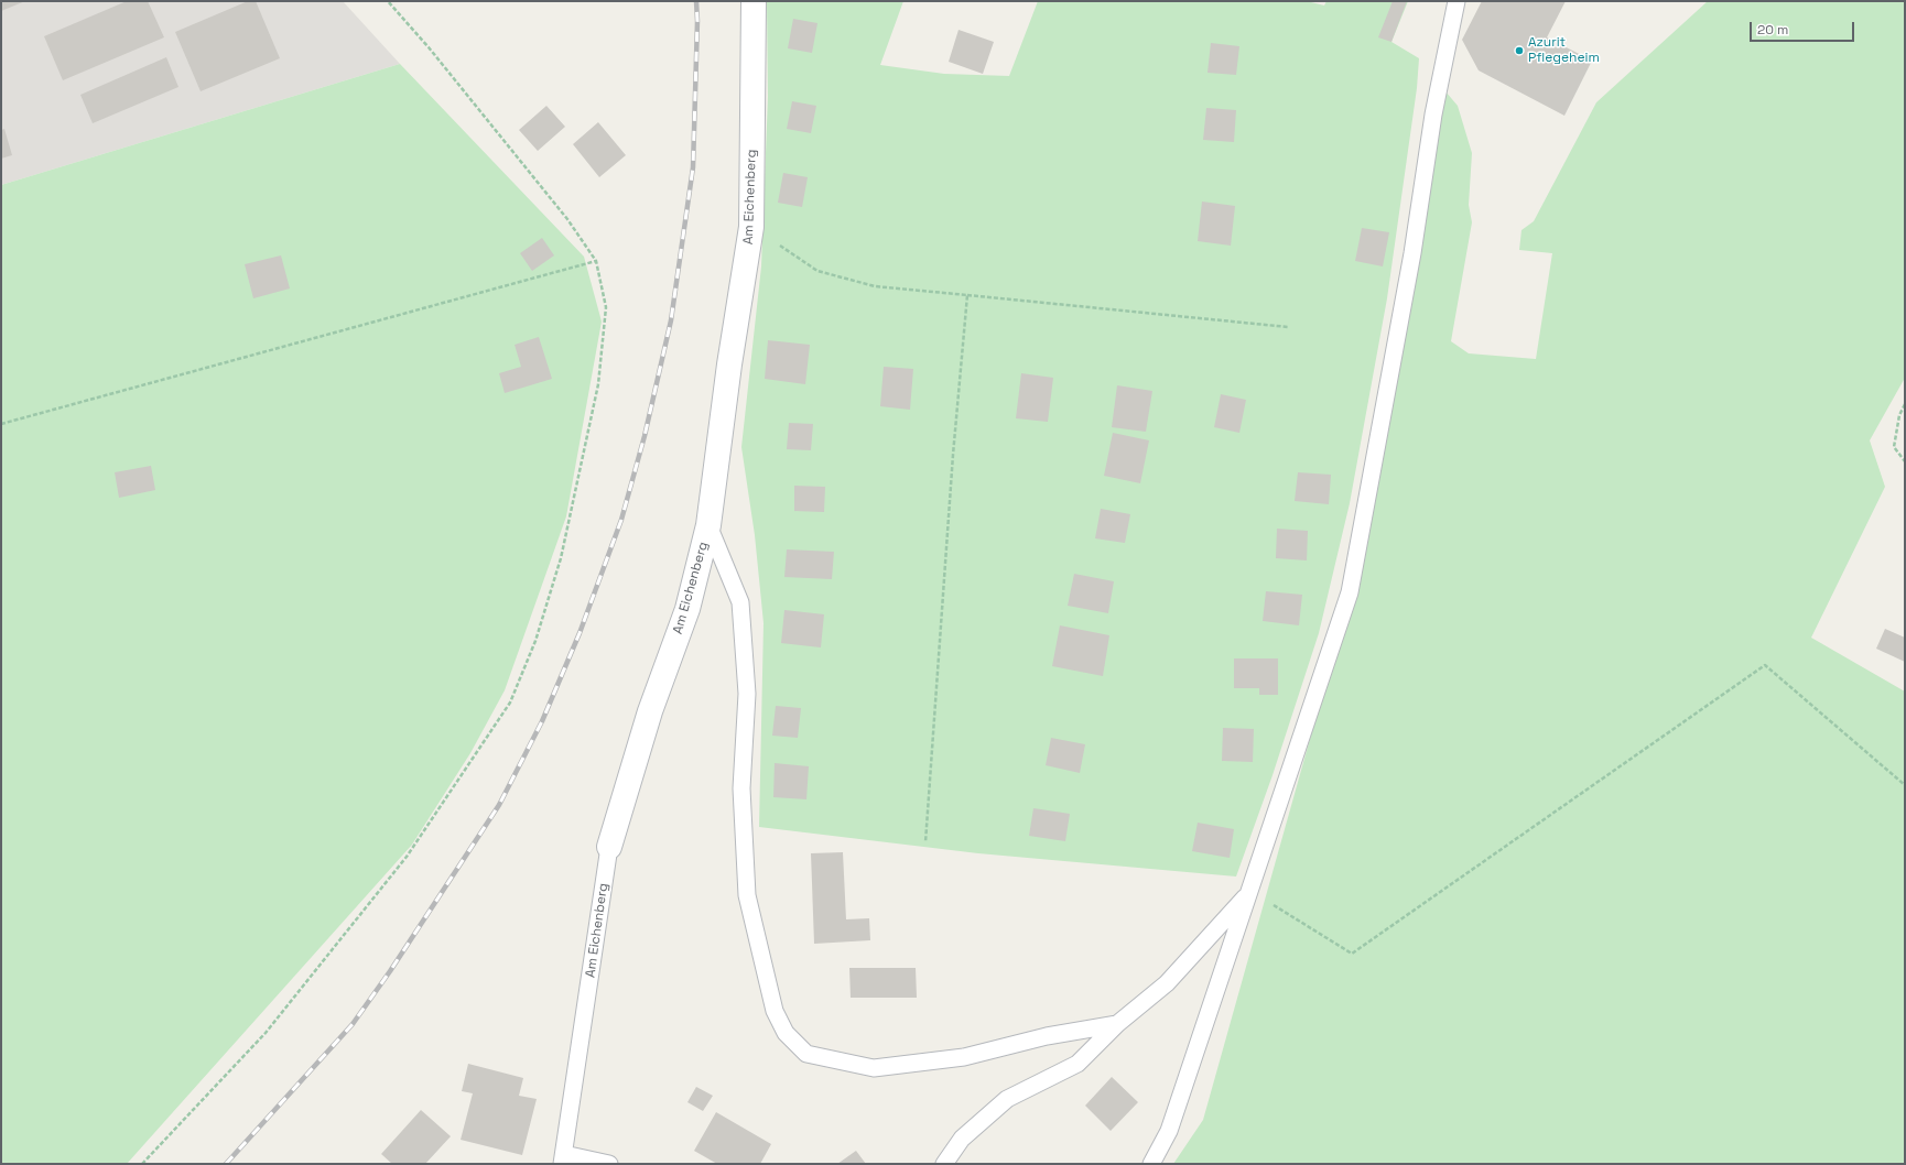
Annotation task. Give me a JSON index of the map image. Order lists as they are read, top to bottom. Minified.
{"streets":{"street":["Am Eichenberg"]},"places":["Azurit Pflegeheim"],"scale_bar":"20 m"}
